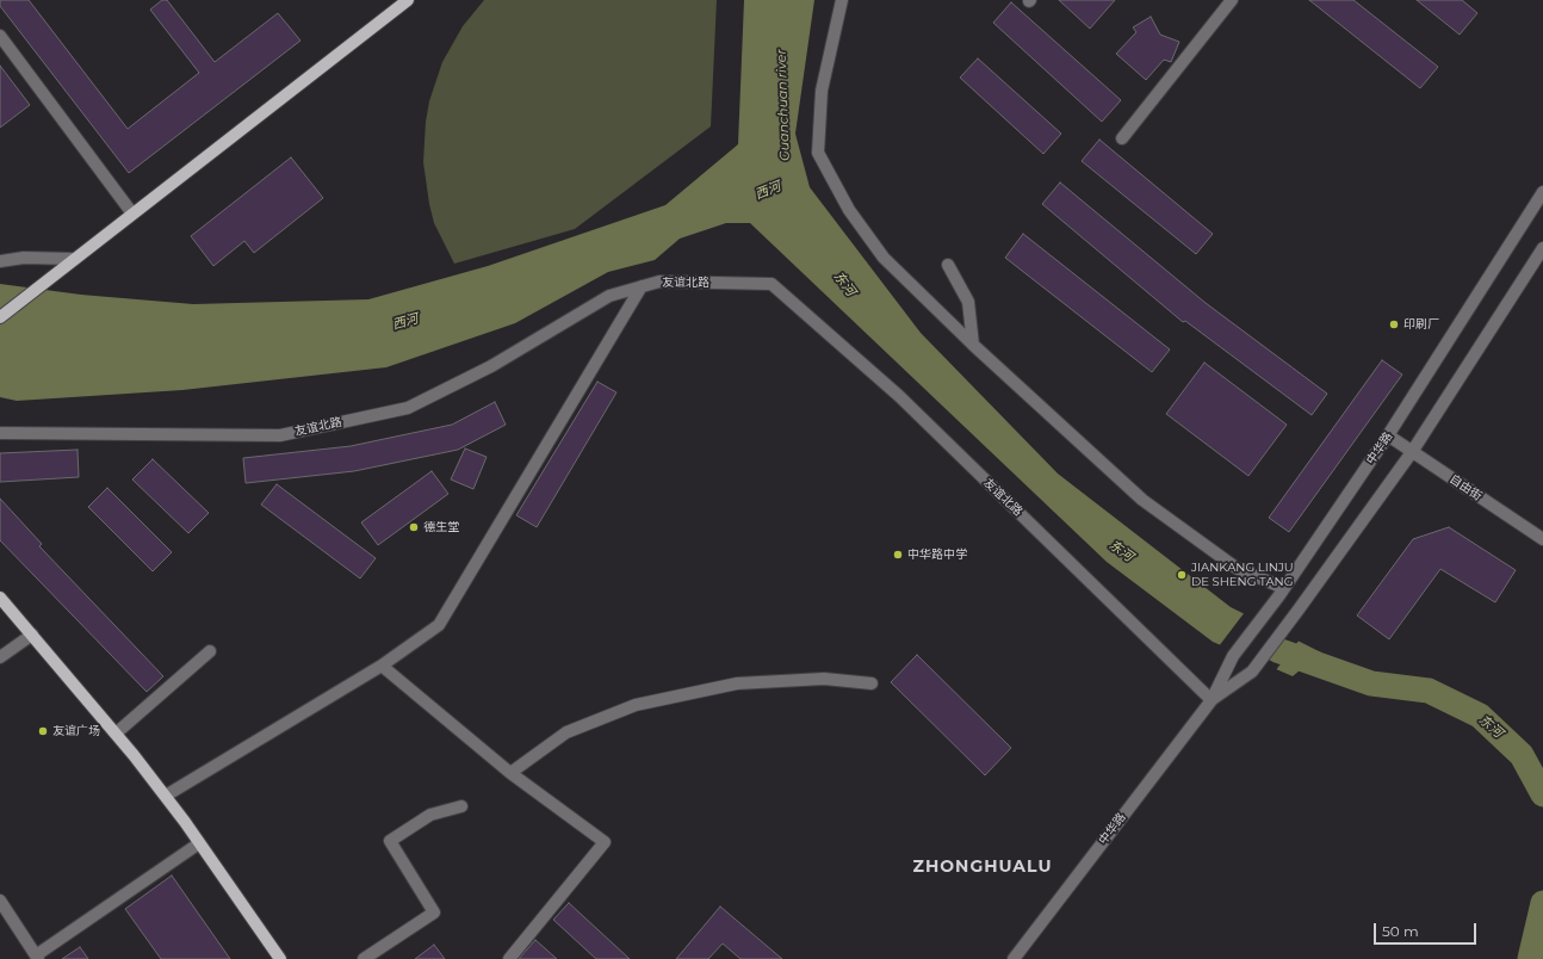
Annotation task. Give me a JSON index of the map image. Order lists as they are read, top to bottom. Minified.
{"streets":{"street":["友谊北路","中华路","自由街"]},"crossings":[["友谊北路","中华路"],["中华路","自由街"]],"districts":["ZHONGHUALU"],"water":["Guanchuan river","西河","东河"],"places":["印刷厂","德生堂","中华路中学","JIANKANG LINJU DE SHENG TANG","友谊广场"],"scale_bar":"50 m"}
